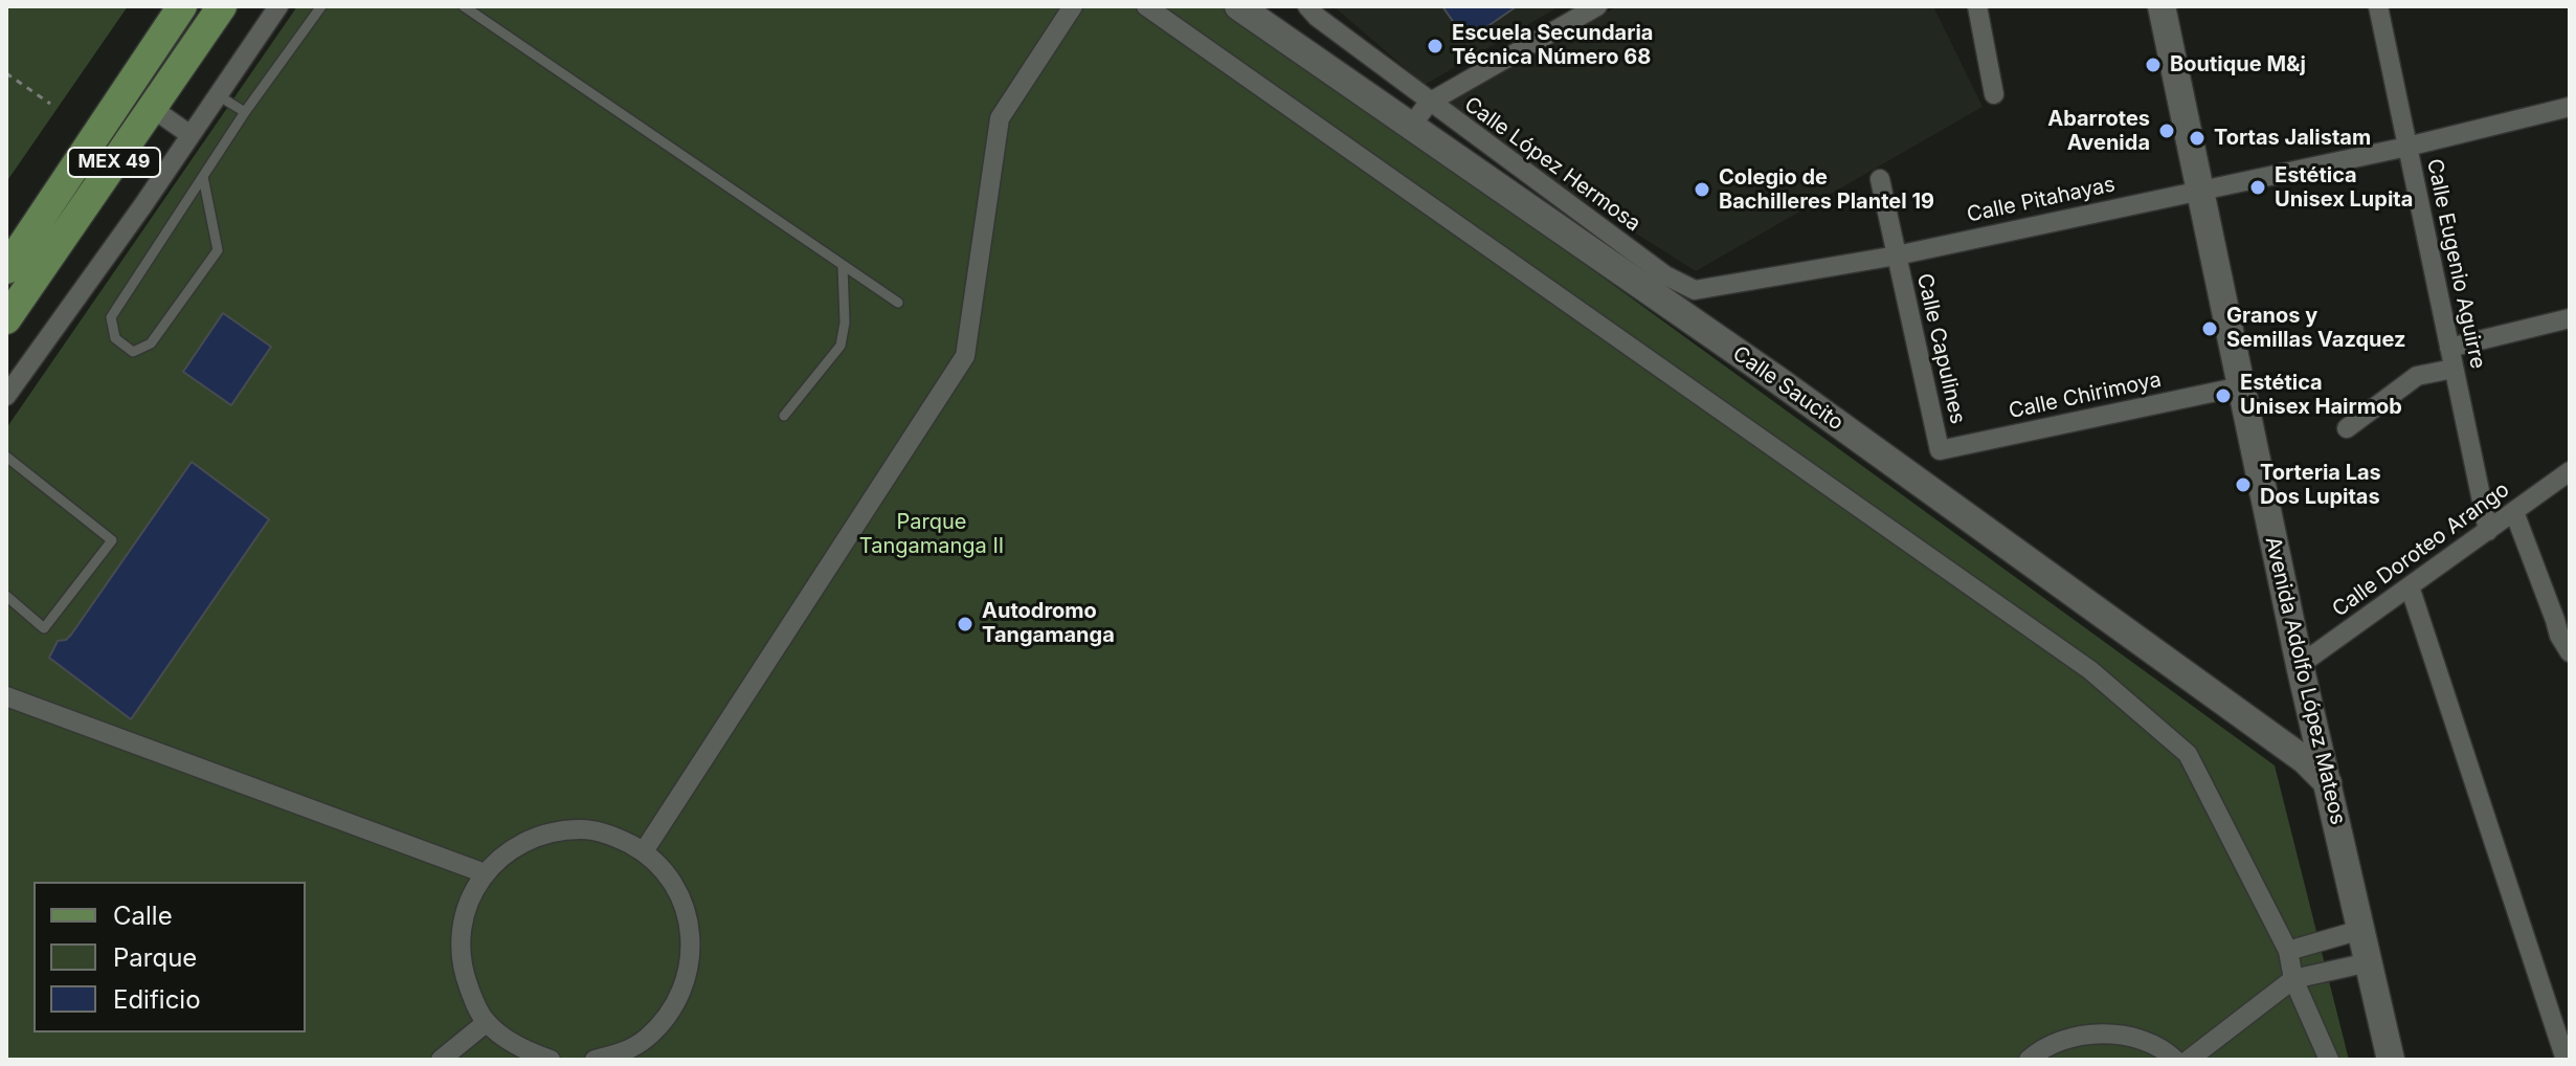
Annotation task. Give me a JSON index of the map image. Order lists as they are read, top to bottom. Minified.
{"streets":{"main road":["MEX 49"],"street":["Calle López Hermosa","Calle Pitahayas","Calle Eugenio Aguirre","Calle Capulines","Calle Saucito","Calle Chirimoya","Calle Doroteo Arango","Avenida Adolfo López Mateos"]},"crossings":[["Calle López Hermosa","Calle Pitahayas"],["Calle Pitahayas","Calle Eugenio Aguirre"],["Calle Pitahayas","Calle Capulines"],["Calle Pitahayas","Avenida Adolfo López Mateos"],["Calle Eugenio Aguirre","Calle Doroteo Arango"],["Calle Capulines","Calle Chirimoya"],["Calle Saucito","Avenida Adolfo López Mateos"],["Calle Chirimoya","Avenida Adolfo López Mateos"],["Calle Doroteo Arango","Avenida Adolfo López Mateos"]],"parks":["Parque Tangamanga II"],"places":["Escuela Secundaria Técnica Número 68","Boutique M&j","Abarrotes Avenida","Tortas Jalistam","Estética Unisex Lupita","Colegio de Bachilleres Plantel 19","Granos y Semillas Vazquez","Estética Unisex Hairmob","Torteria Las Dos Lupitas","Autodromo Tangamanga"],"legend":["Calle","Parque","Edificio"]}
